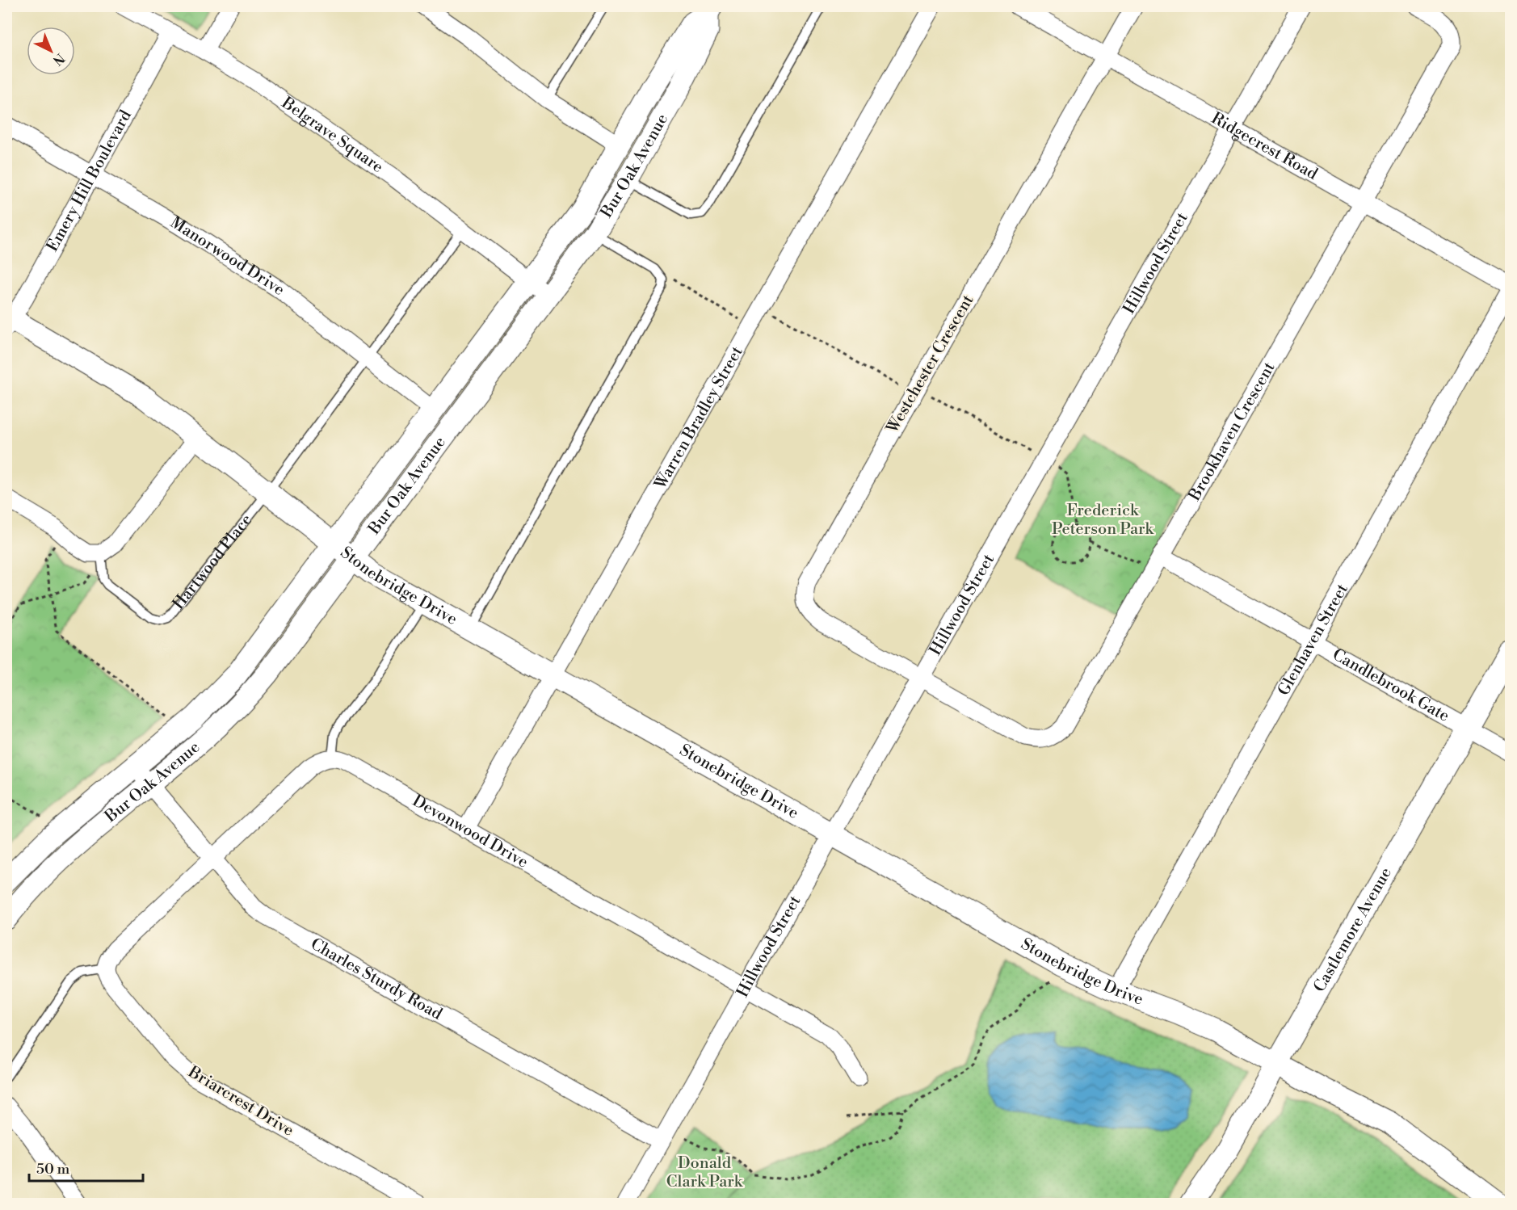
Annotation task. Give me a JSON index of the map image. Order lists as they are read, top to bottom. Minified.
{"streets":{"street":["Belgrave Square","Ridgecrest Road","Bur Oak Avenue","Emery Hill Boulevard","Manorwood Drive","Hillwood Street","Westchester Crescent","Warren Bradley Street","Brookhaven Crescent","Stonebridge Drive","Glenhaven Street","Candlebrook Gate","Devonwood Drive","Castlemore Avenue","Charles Sturdy Road","Briarcrest Drive"],"lane":["Hartwood Place"]},"crossings":[["Belgrave Square","Bur Oak Avenue"],["Belgrave Square","Emery Hill Boulevard"],["Ridgecrest Road","Hillwood Street"],["Ridgecrest Road","Westchester Crescent"],["Ridgecrest Road","Brookhaven Crescent"],["Ridgecrest Road","Glenhaven Street"],["Bur Oak Avenue","Manorwood Drive"],["Bur Oak Avenue","Stonebridge Drive"],["Bur Oak Avenue","Charles Sturdy Road"],["Emery Hill Boulevard","Manorwood Drive"],["Emery Hill Boulevard","Stonebridge Drive"],["Hillwood Street","Westchester Crescent"],["Hillwood Street","Brookhaven Crescent"],["Hillwood Street","Stonebridge Drive"],["Hillwood Street","Devonwood Drive"],["Hillwood Street","Charles Sturdy Road"],["Westchester Crescent","Brookhaven Crescent"],["Warren Bradley Street","Stonebridge Drive"],["Warren Bradley Street","Devonwood Drive"],["Brookhaven Crescent","Candlebrook Gate"],["Hartwood Place","Stonebridge Drive"],["Stonebridge Drive","Glenhaven Street"],["Stonebridge Drive","Castlemore Avenue"],["Glenhaven Street","Candlebrook Gate"],["Candlebrook Gate","Castlemore Avenue"]],"parks":["Frederick Peterson Park","Donald Clark Park"],"scale_bar":"50 m","north":"bottom right"}
